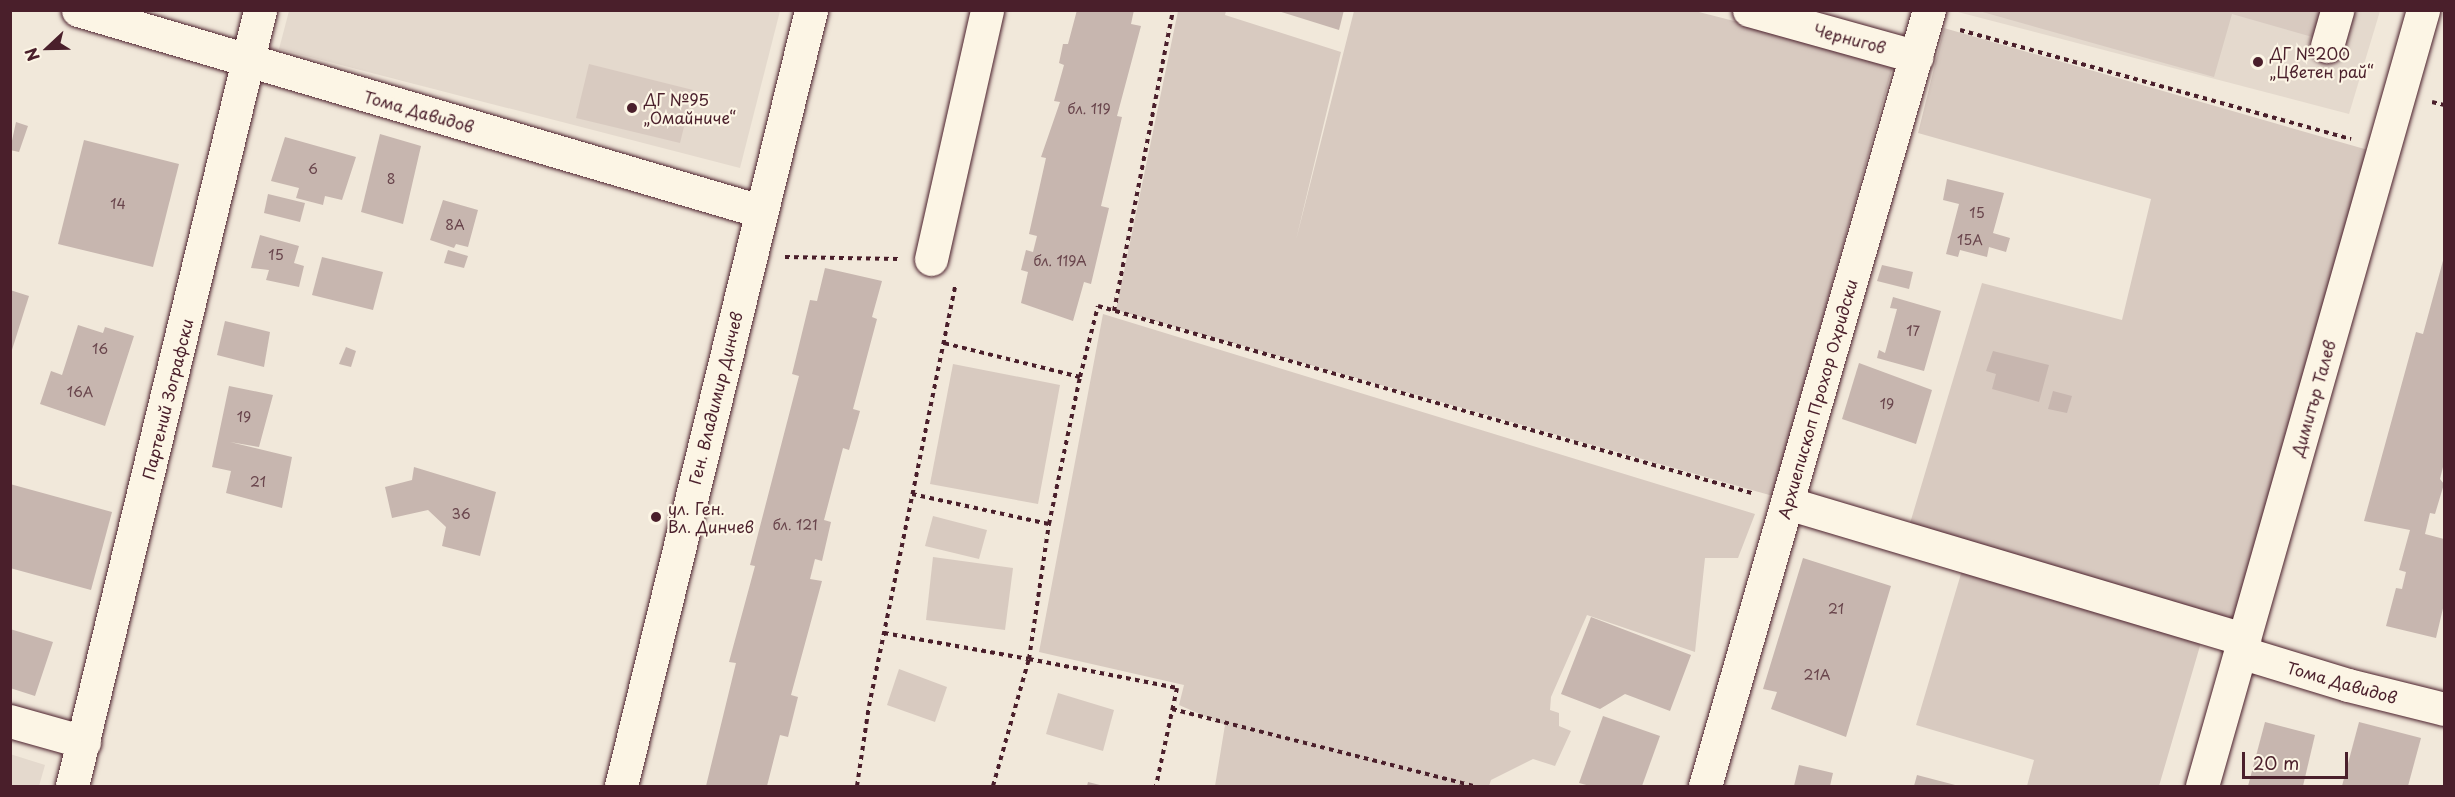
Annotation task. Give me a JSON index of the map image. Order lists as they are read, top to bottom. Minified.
{"streets":{"street":["Чернигов","Тома Давидов","Ген. Владимир Динчев","Димитър Талев","Партений Зографски","Архиепископ Прохор Охридски"]},"crossings":[["Чернигов","Архиепископ Прохор Охридски"],["Тома Давидов","Ген. Владимир Динчев"],["Тома Давидов","Димитър Талев"],["Тома Давидов","Партений Зографски"],["Тома Давидов","Архиепископ Прохор Охридски"]],"places":["ДГ №200 „Цветен рай“","ДГ №95 „Омайниче“","ул. Ген. Вл. Динчев"],"house_numbers":["бл. 119","6","8","14","15","8A","15A","15","бл. 119А","17","16","16A","19","19","21","36","бл. 121","21","21А"],"scale_bar":"20 m","north":"left"}
